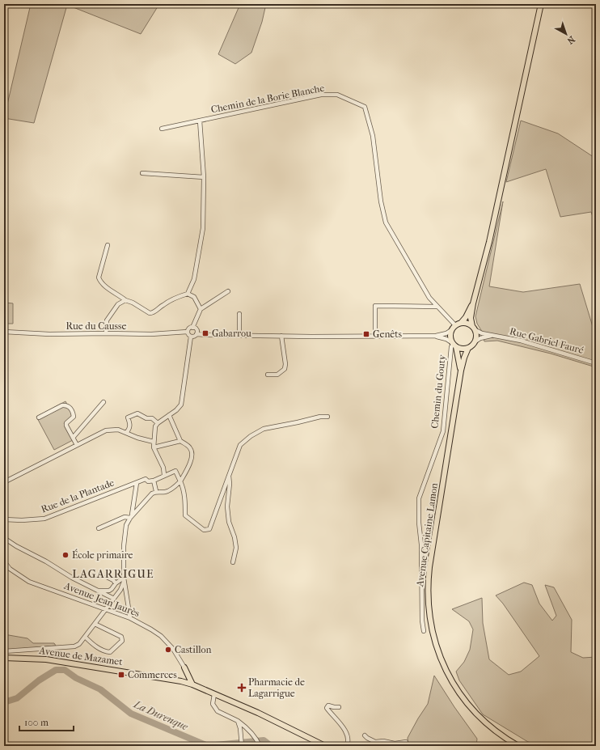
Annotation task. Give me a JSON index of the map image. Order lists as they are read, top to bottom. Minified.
{"streets":{"main road":["Avenue Capitaine Lamon","Avenue Jean Jaurès","Avenue de Mazamet"],"street":["Chemin de la Borie Blanche","Rue du Causse","Rue Gabriel Fauré","Chemin du Gouty","Rue de la Plantade"]},"crossings":[["Chemin de la Borie Blanche","Rue Gabriel Fauré"],["Chemin de la Borie Blanche","Chemin du Gouty"],["Chemin de la Borie Blanche","Avenue Capitaine Lamon"],["Rue Gabriel Fauré","Chemin du Gouty"],["Rue Gabriel Fauré","Avenue Capitaine Lamon"],["Chemin du Gouty","Avenue Capitaine Lamon"],["Avenue Jean Jaurès","Avenue de Mazamet"]],"districts":["LAGARRIGUE"],"water":["La Durenque"],"places":{"transit":["Gabarrou","Genêts","Commerces"],"other":["École primaire","Castillon"],"health":["Pharmacie de Lagarrigue"]},"scale_bar":"100 m","north":"bottom right"}
